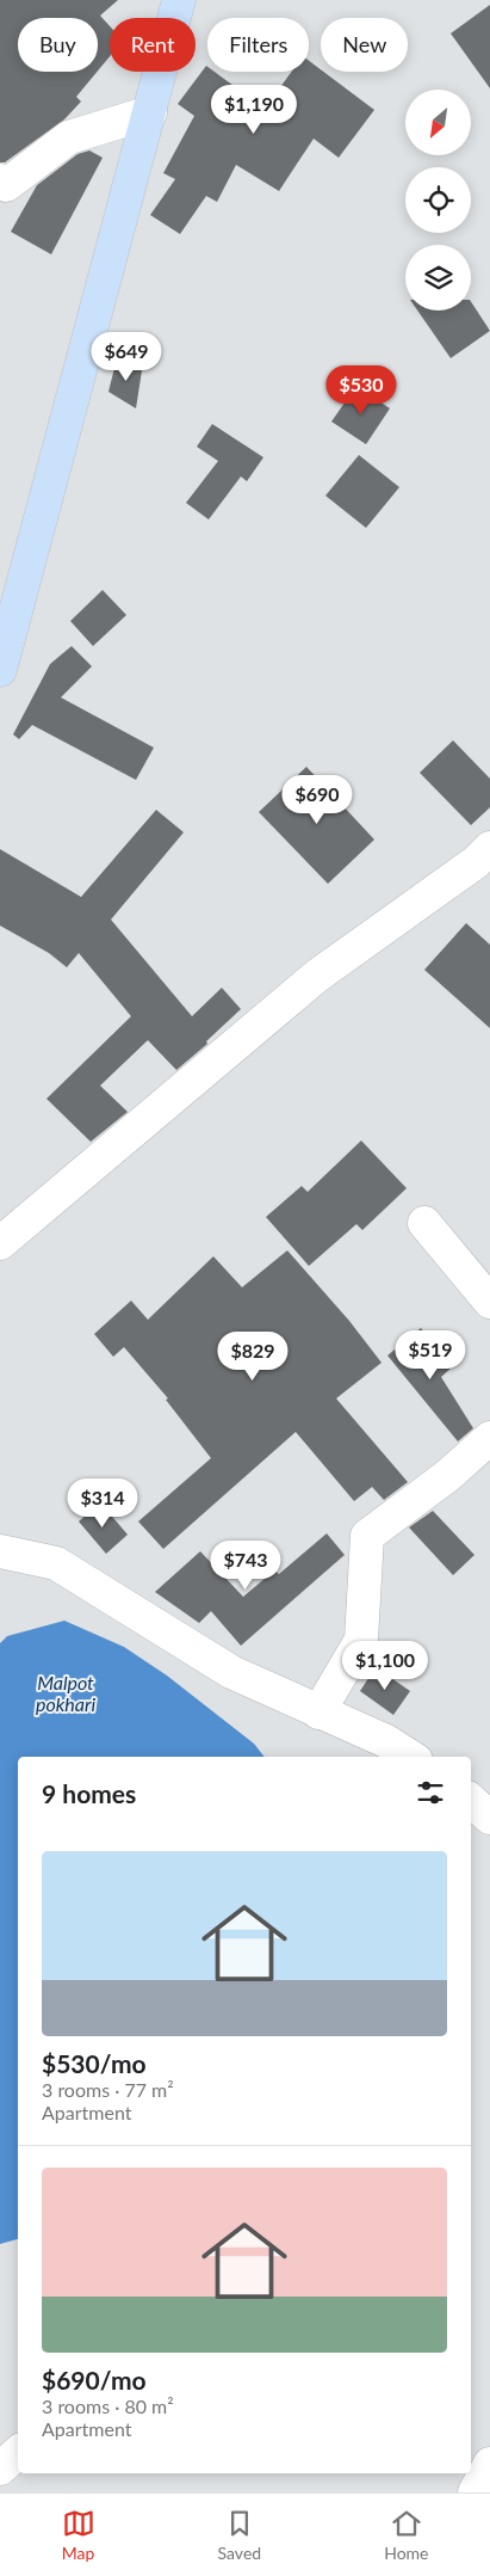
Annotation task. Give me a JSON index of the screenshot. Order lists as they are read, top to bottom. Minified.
{"water":["Malpot pokhari"],"north":"bottom left","page":{"chip":["Buy","Rent","Filters","New"],"price":["$1,190","$649","$530","$690","$519","$829","$314","$743","$1,100"],"heading":"9 homes","list":[{"name":"$530/mo","note":"3 rooms · 77 m² · Apartment"},{"name":"$690/mo","note":"3 rooms · 80 m² · Apartment"}],"tabs":["Map","Saved","Home"]}}
